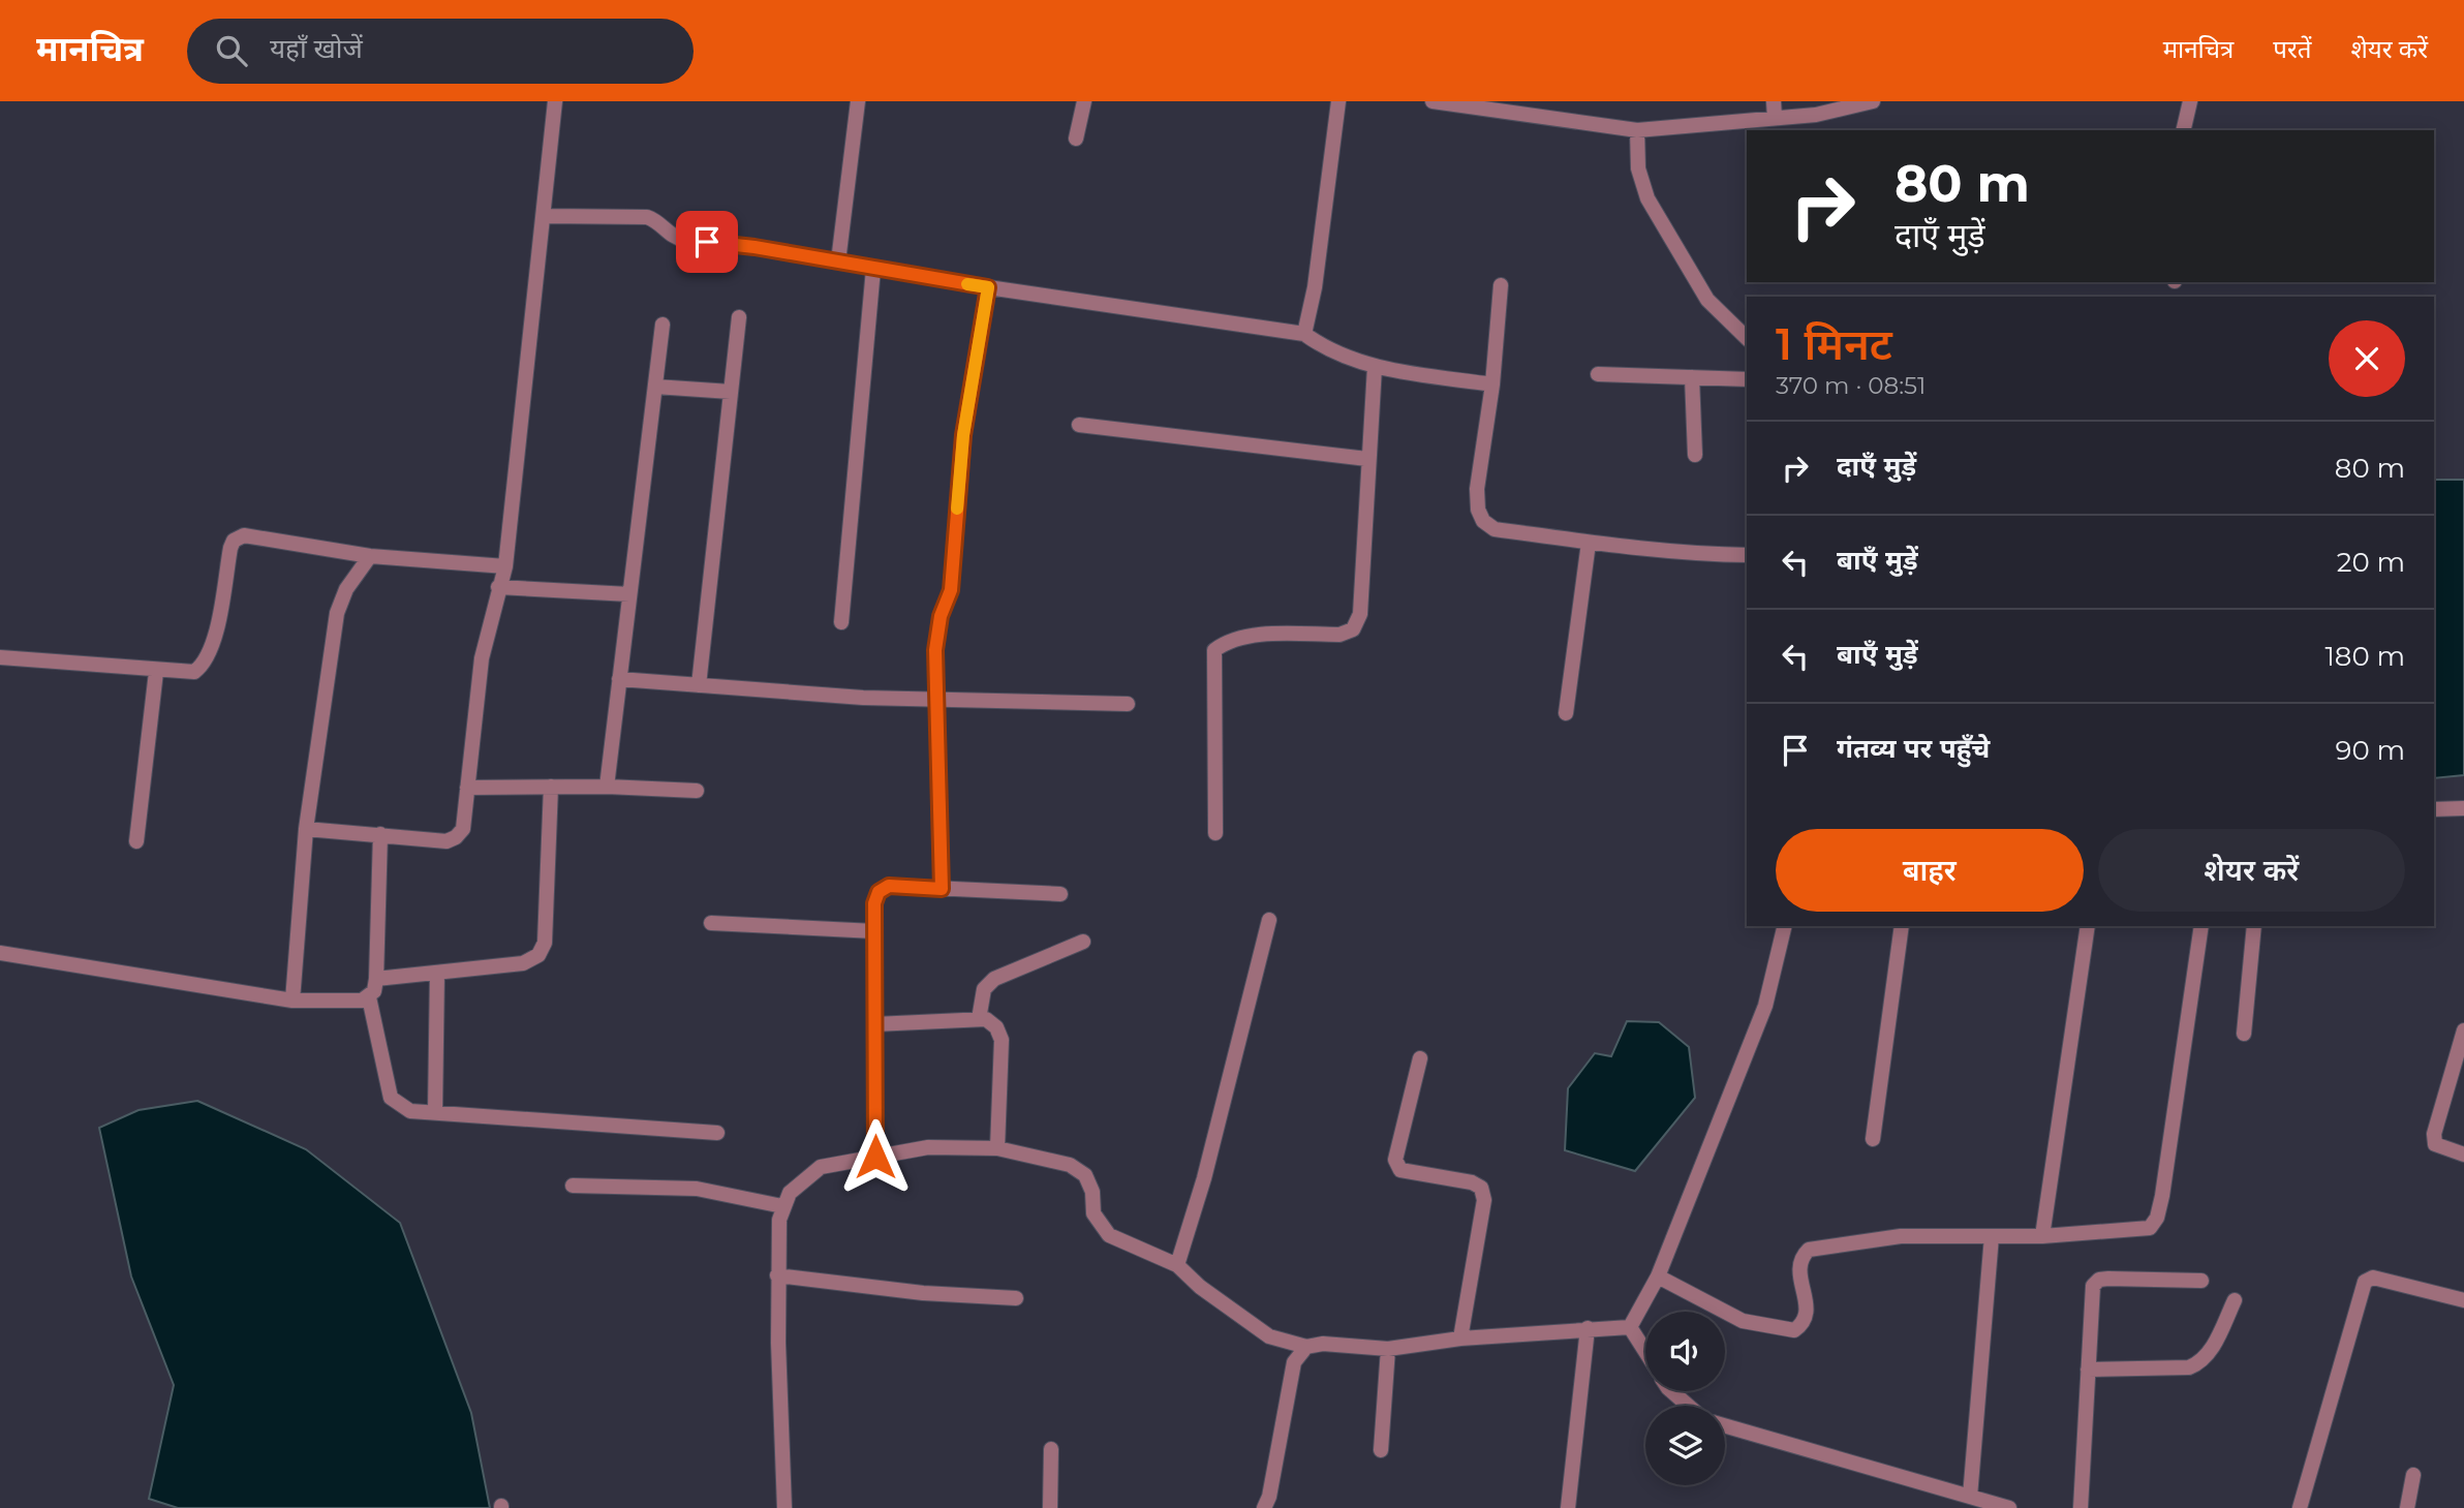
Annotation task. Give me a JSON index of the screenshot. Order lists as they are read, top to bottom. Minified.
{"page":{"header":"मानचित्र","search":"यहाँ खोजें","nav":["मानचित्र","परतें","शेयर करें"],"turn":["80 m","दाएँ मुड़ें"],"heading":["1 मिनट","370 m · 08:51"],"list":[{"name":"दाएँ मुड़ें","value":"80 m"},{"name":"बाएँ मुड़ें","value":"20 m"},{"name":"बाएँ मुड़ें","value":"180 m"},{"name":"गंतव्य पर पहुँचे","value":"90 m"}],"buttons":["बाहर","शेयर करें"]}}
